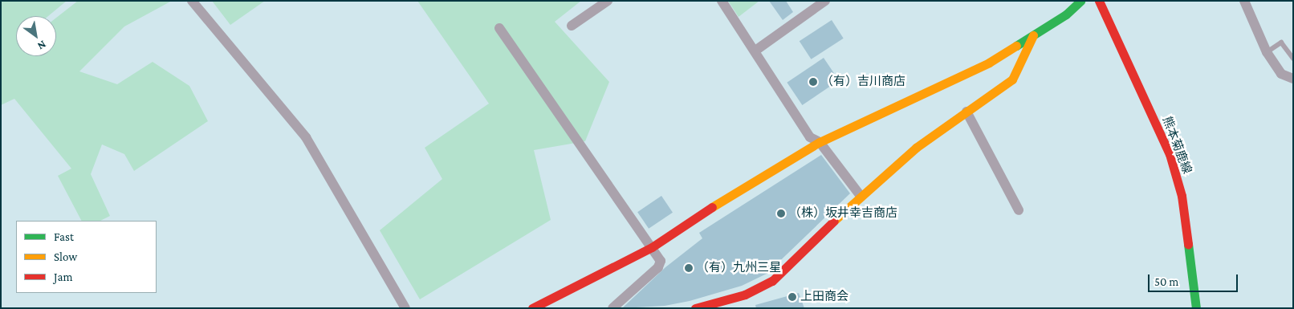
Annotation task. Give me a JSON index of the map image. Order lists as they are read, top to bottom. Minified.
{"streets":{"street":["熊本菊鹿線"]},"places":["（有）吉川商店","（株）坂井幸吉商店","（有）九州三星","上田商会"],"legend":["Fast","Slow","Jam"],"scale_bar":"50 m","north":"bottom right"}
